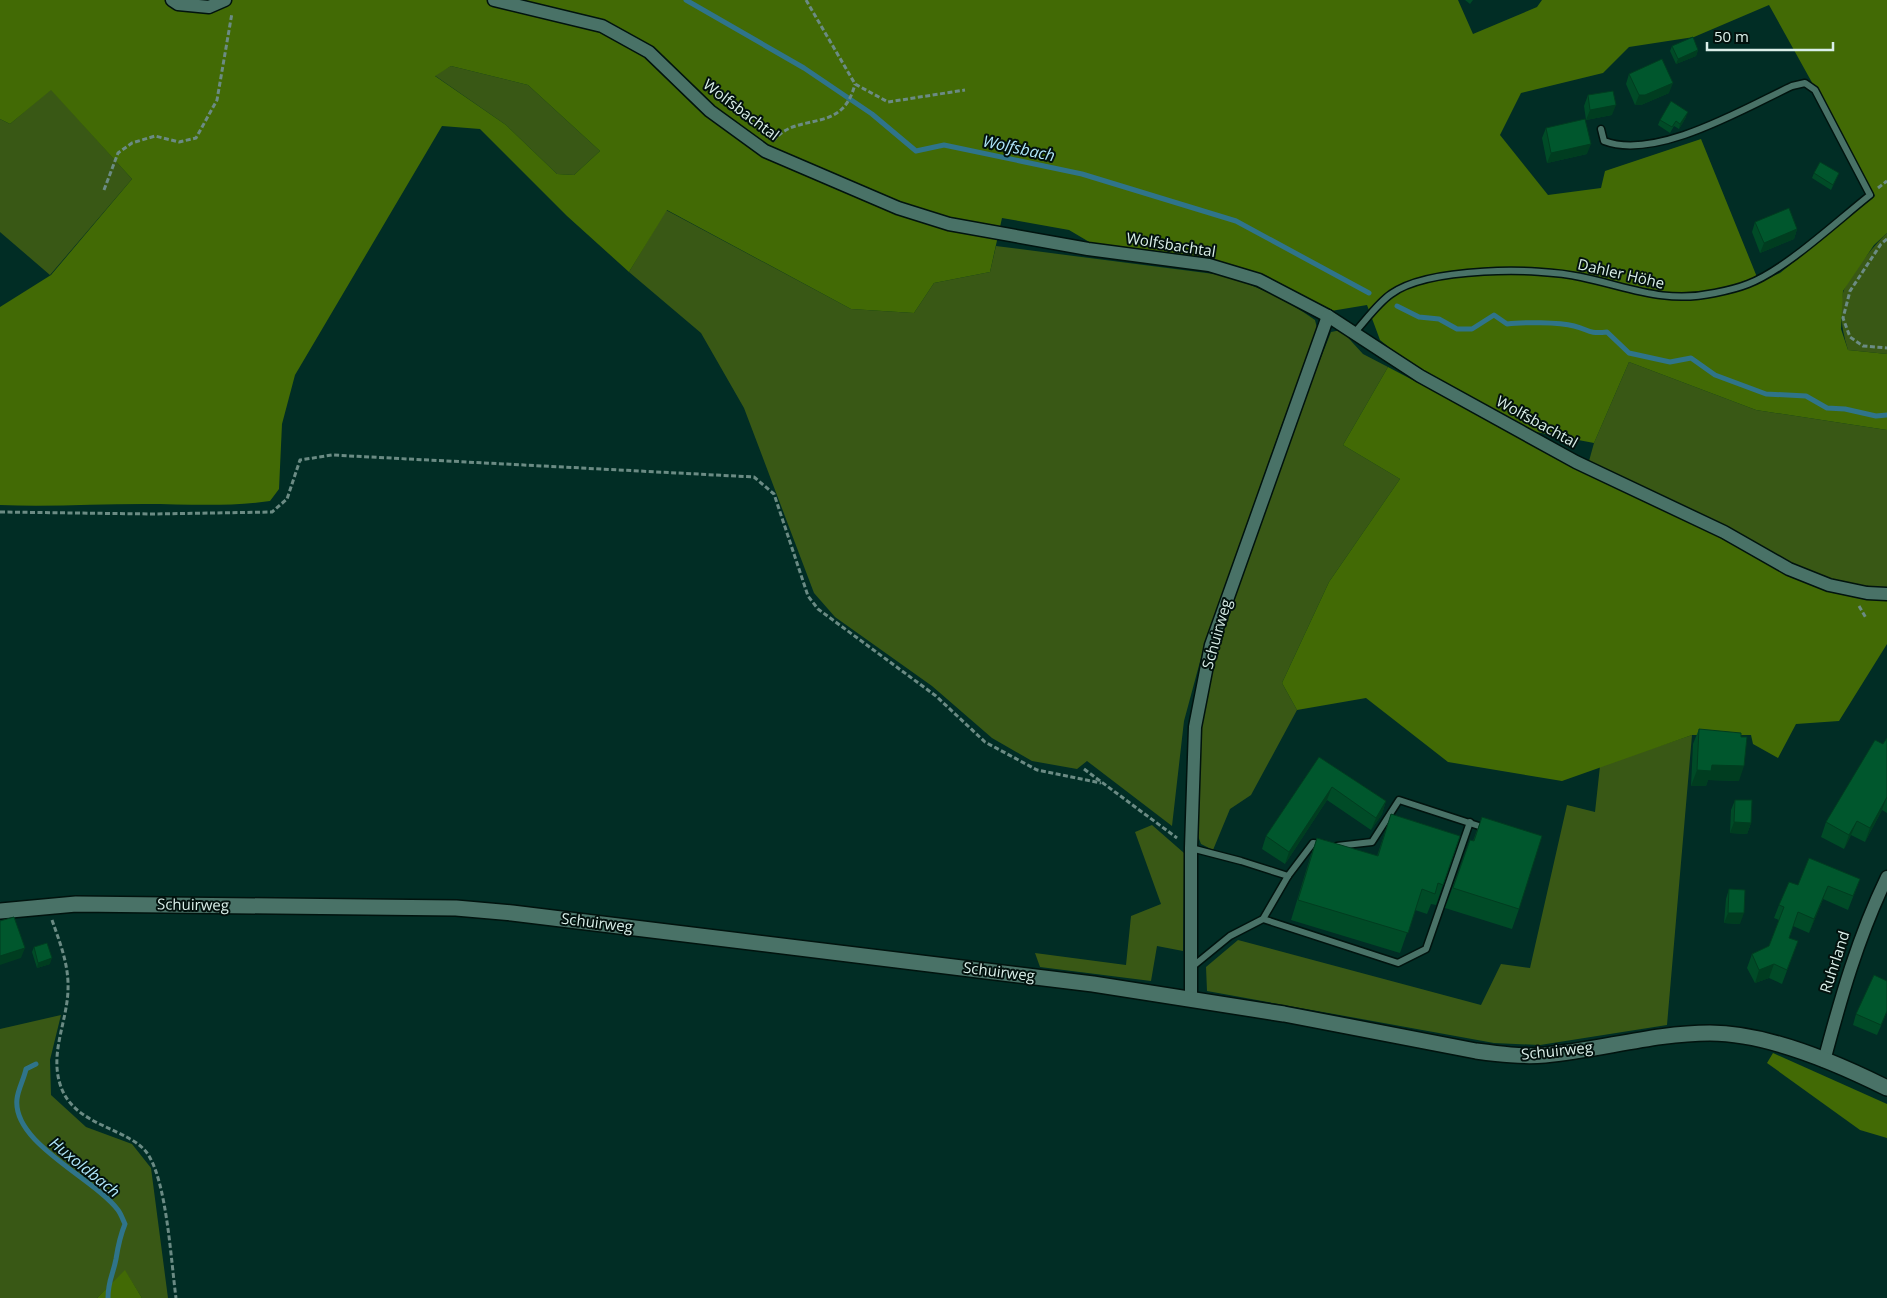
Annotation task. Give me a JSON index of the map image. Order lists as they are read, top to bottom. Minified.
{"streets":{"main road":["Schuirweg"],"street":["Wolfsbachtal","Ruhrland"],"lane":["Dahler Höhe"]},"crossings":[["Wolfsbachtal","Dahler Höhe"],["Wolfsbachtal","Schuirweg"],["Schuirweg","Ruhrland"]],"water":["Wolfsbach","Huxoldbach"],"scale_bar":"50 m"}
